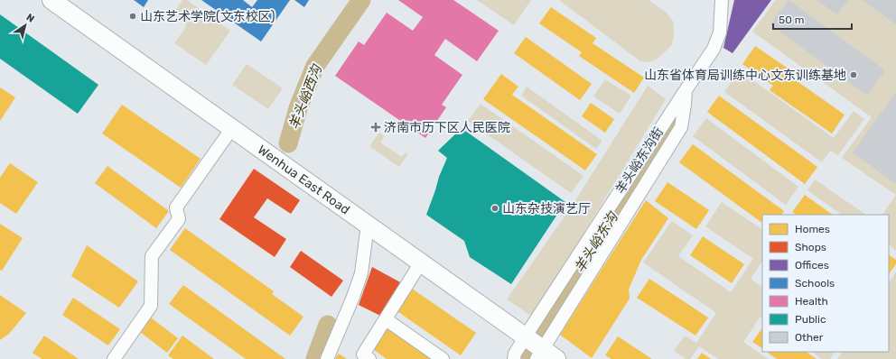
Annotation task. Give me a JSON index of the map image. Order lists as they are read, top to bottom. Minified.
{"streets":{"main road":["Wenhua East Road"],"street":["羊头峪东沟街"]},"crossings":[["羊头峪东沟街","Wenhua East Road"]],"water":["羊头峪西沟","羊头峪东沟"],"places":{"other":["山东艺术学院(文东校区)","山东省体育局训练中心文东训练基地","山东杂技演艺厅"],"health":["济南市历下区人民医院"]},"legend":["Homes","Shops","Offices","Schools","Health","Public","Other"],"scale_bar":"50 m","north":"top right"}
